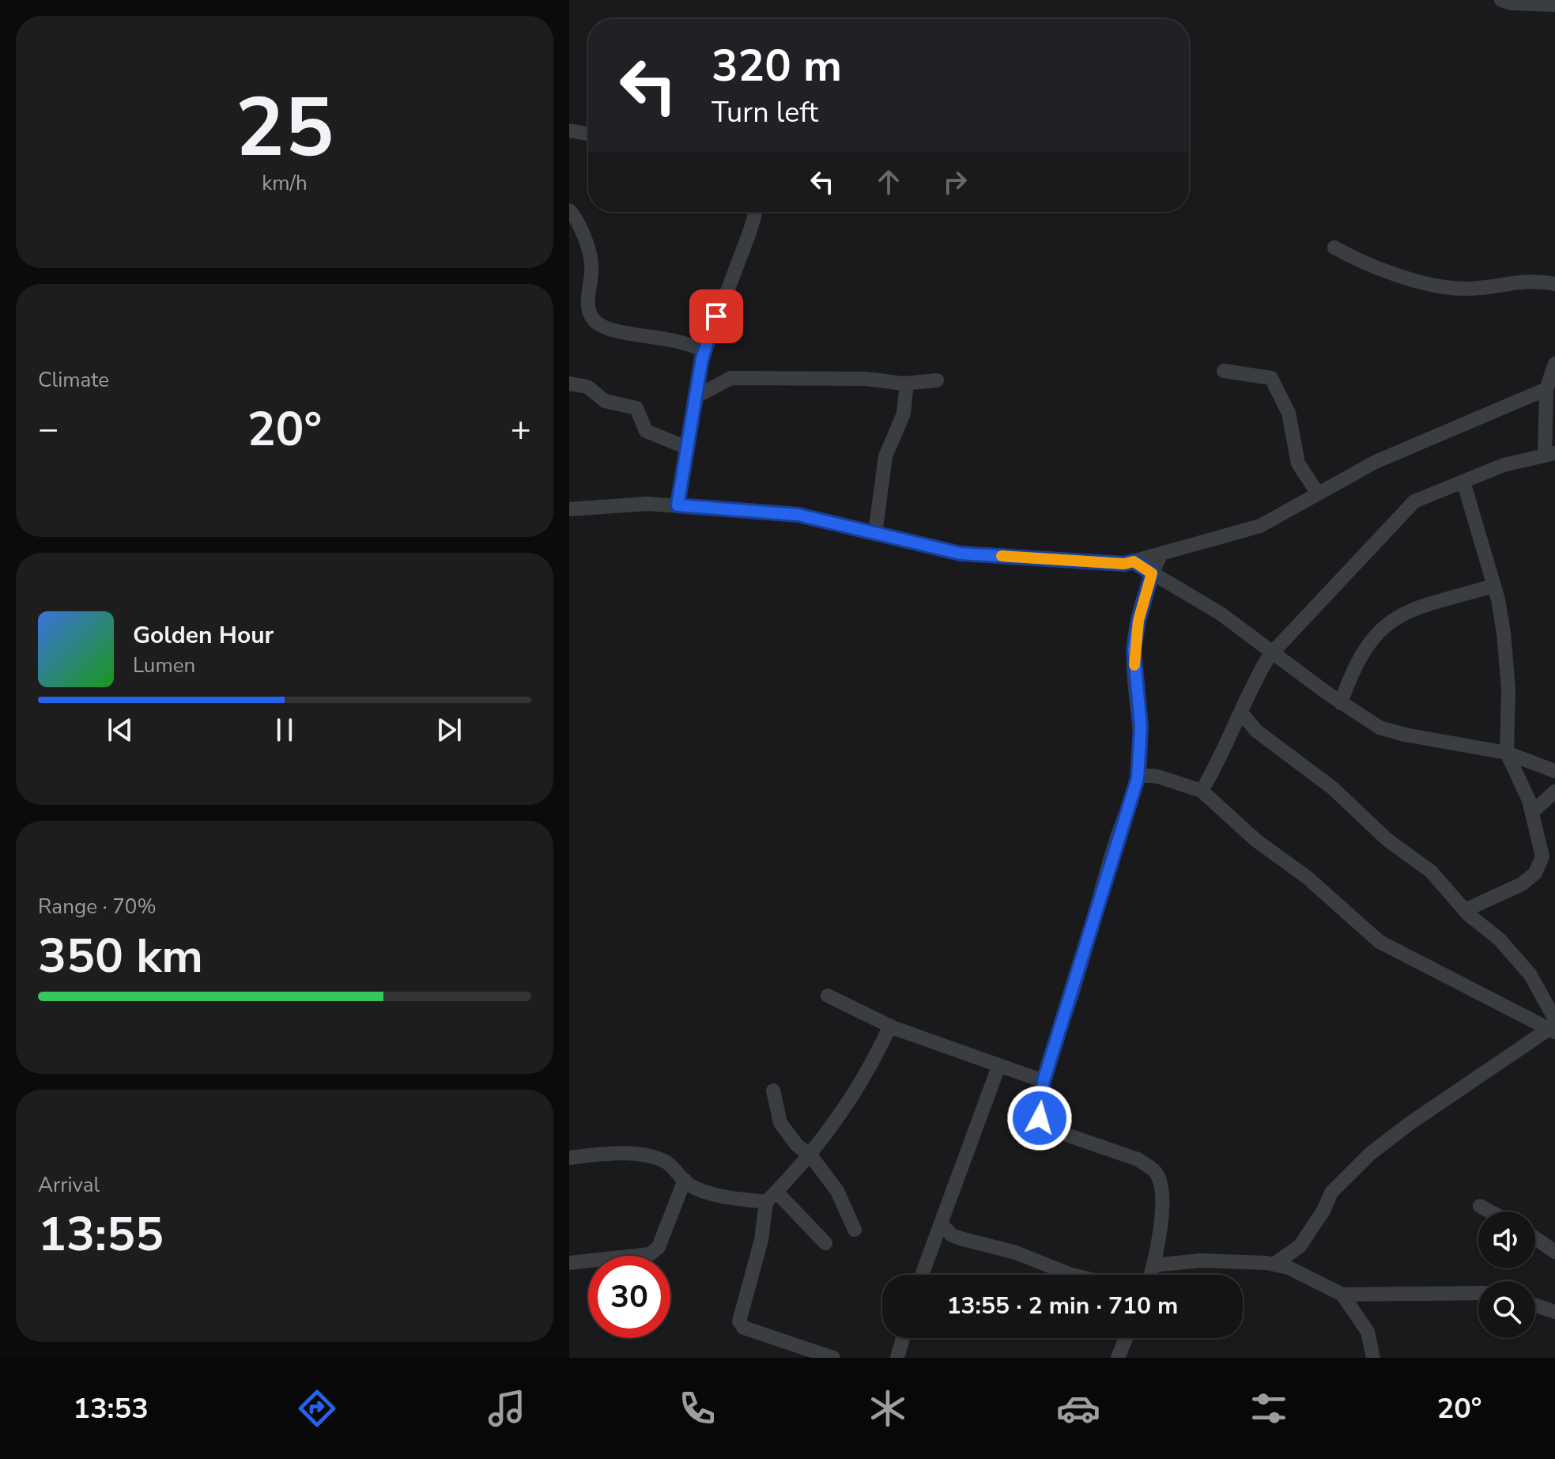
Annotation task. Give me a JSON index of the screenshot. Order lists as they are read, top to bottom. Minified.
{"page":{"tile":[["25","km/h"],"Climate",["Range · 70%","350 km"],["Arrival","13:55"]],"turn":["320 m","Turn left"],"heat":["−","20°","+"],"song":["Golden Hour","Lumen"],"limit":"30","trip":"13:55 · 2 min · 710 m","tabs":["13:53","20°"]}}
